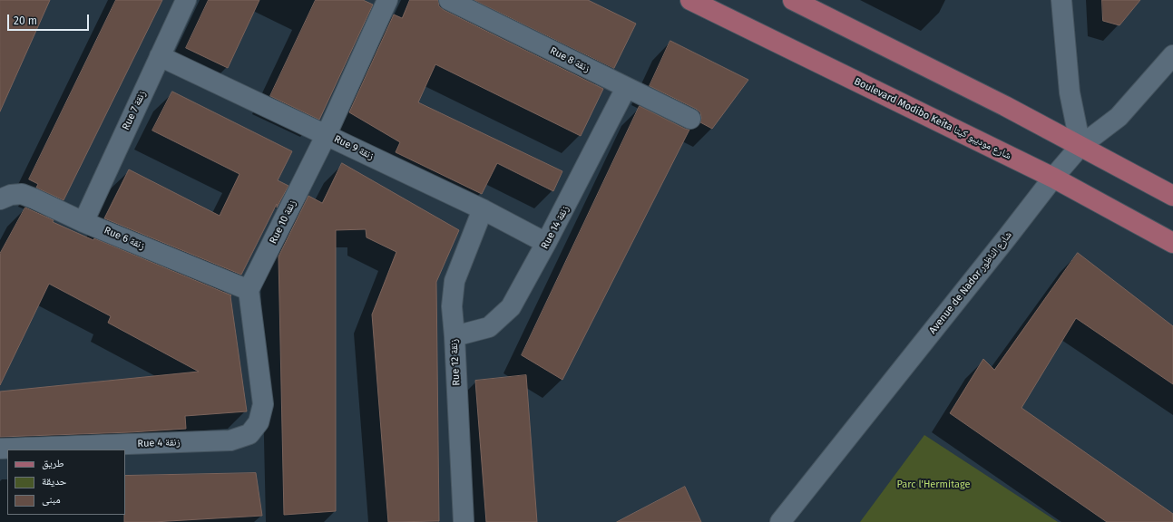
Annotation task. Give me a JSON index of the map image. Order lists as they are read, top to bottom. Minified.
{"streets":{"main road":["Boulevard Modibo Keita شارع موديبو كيتا"],"street":["Rue 8 زنقة","Rue 7 زنقة","Rue 9 زنقة","Rue 10 زنقة","Rue 14 زنقة","Rue 6 زنقة","Avenue de Nador شارع الناظور","Rue 12 زنقة","Rue 4 زنقة"]},"crossings":[["Rue 8 زنقة","Rue 14 زنقة"],["Rue 7 زنقة","Rue 9 زنقة"],["Rue 7 زنقة","Rue 6 زنقة"],["Boulevard Modibo Keita شارع موديبو كيتا","Avenue de Nador شارع الناظور"],["Rue 9 زنقة","Rue 10 زنقة"],["Rue 9 زنقة","Rue 14 زنقة"],["Rue 9 زنقة","Rue 12 زنقة"],["Rue 10 زنقة","Rue 6 زنقة"],["Rue 10 زنقة","Rue 4 زنقة"],["Rue 14 زنقة","Rue 12 زنقة"],["Rue 6 زنقة","Rue 4 زنقة"]],"parks":["Parc l'Hermitage"],"legend":["طريق","حديقة","مبنى"],"scale_bar":"20 m"}
